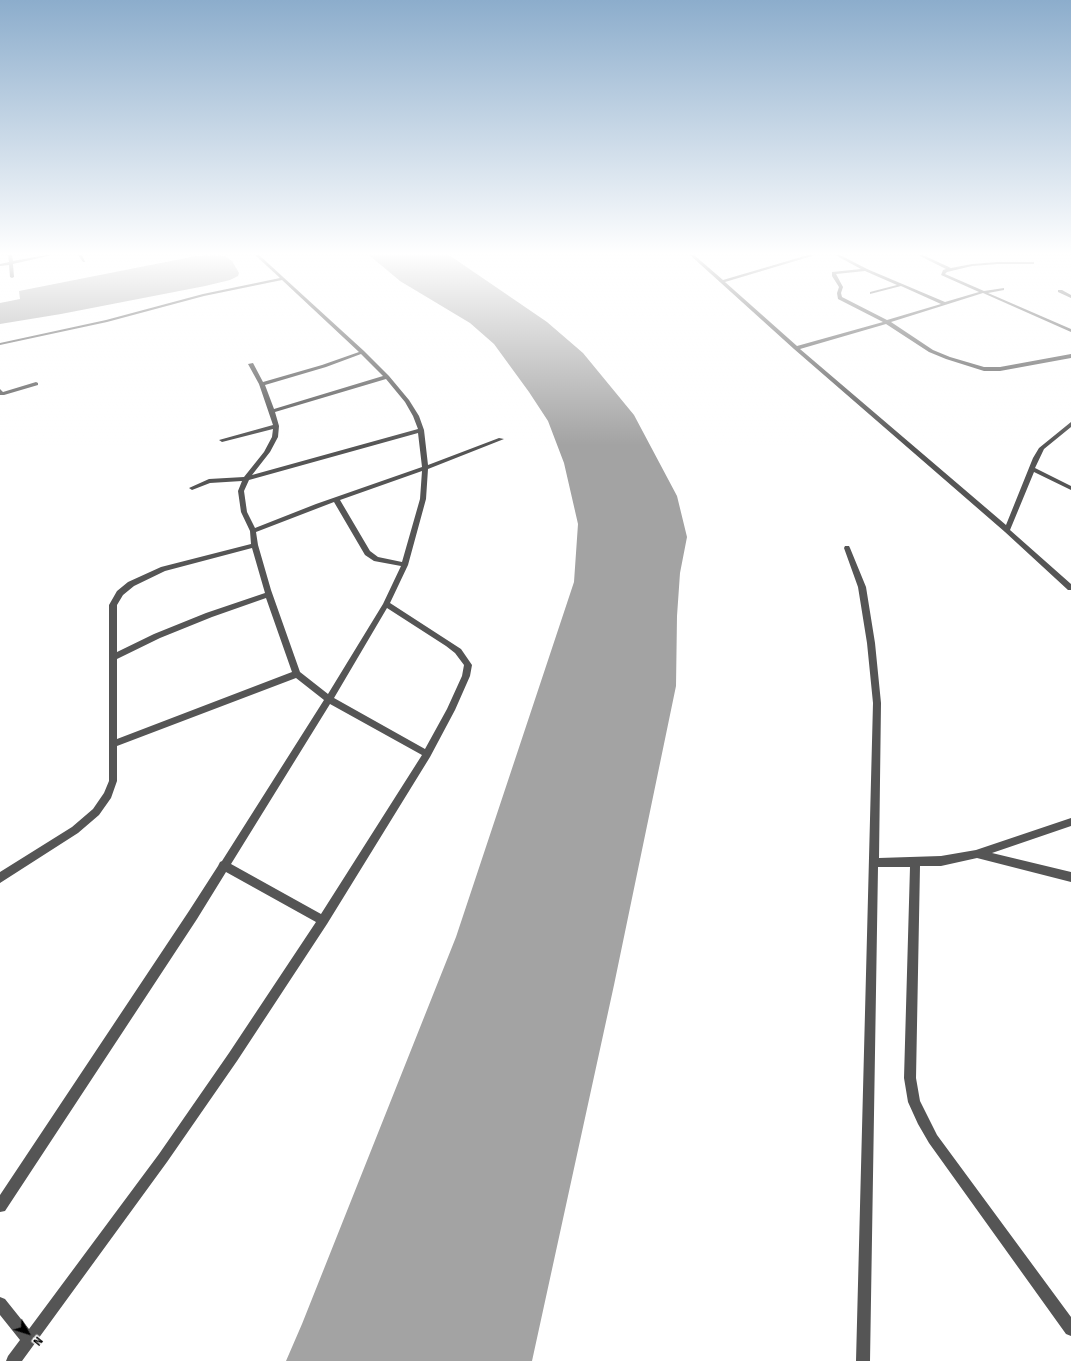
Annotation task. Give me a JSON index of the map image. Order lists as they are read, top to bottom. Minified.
{"north":"bottom right"}
